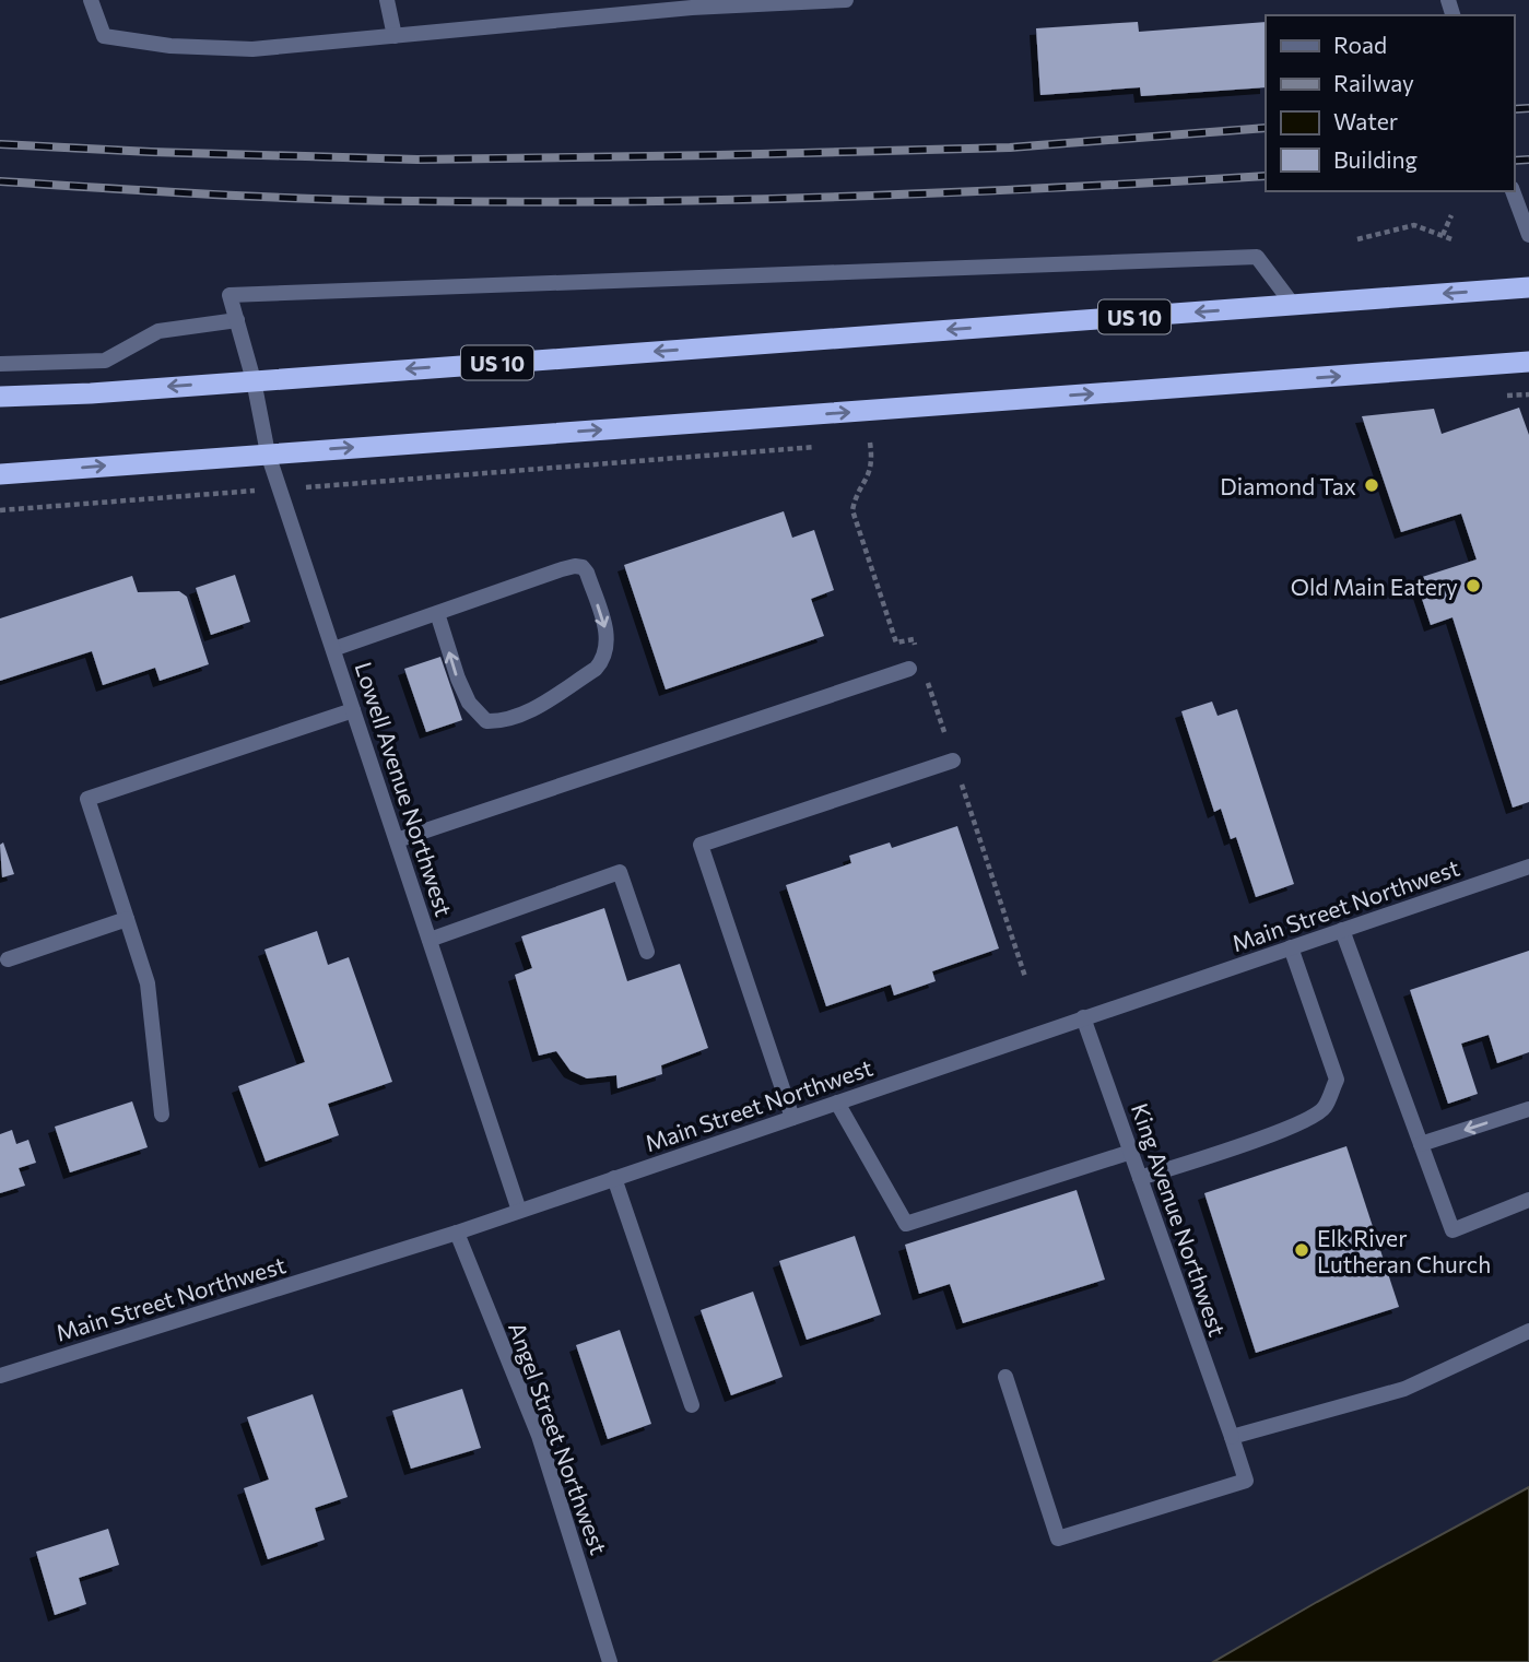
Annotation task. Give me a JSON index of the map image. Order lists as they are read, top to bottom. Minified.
{"streets":{"highway":["US 10"],"street":["Lowell Avenue Northwest","Main Street Northwest","King Avenue Northwest","Angel Street Northwest"]},"crossings":[["US 10","Lowell Avenue Northwest"],["Lowell Avenue Northwest","Main Street Northwest"],["Main Street Northwest","King Avenue Northwest"],["Main Street Northwest","Angel Street Northwest"]],"places":["Diamond Tax","Old Main Eatery","Elk River Lutheran Church"],"legend":["Road","Railway","Water","Building"]}
